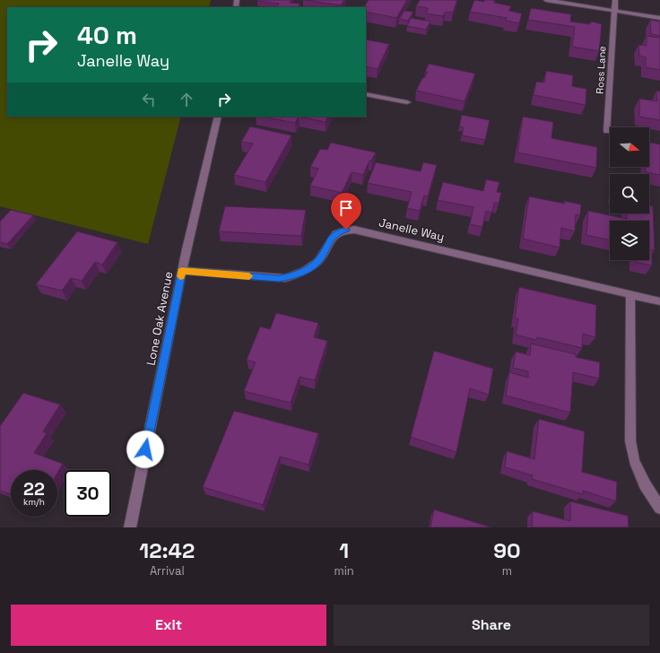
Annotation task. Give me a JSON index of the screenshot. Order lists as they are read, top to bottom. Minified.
{"streets":{"street":["Ross Lane","Janelle Way","Lone Oak Avenue"]},"crossings":[["Janelle Way","Lone Oak Avenue"]],"north":"right","page":{"turn":["40 m","Janelle Way"],"speed":"22 km/h","limit":"30","eta":["12:42","Arrival","1","min","90","m"],"buttons":["Exit","Share"]}}
